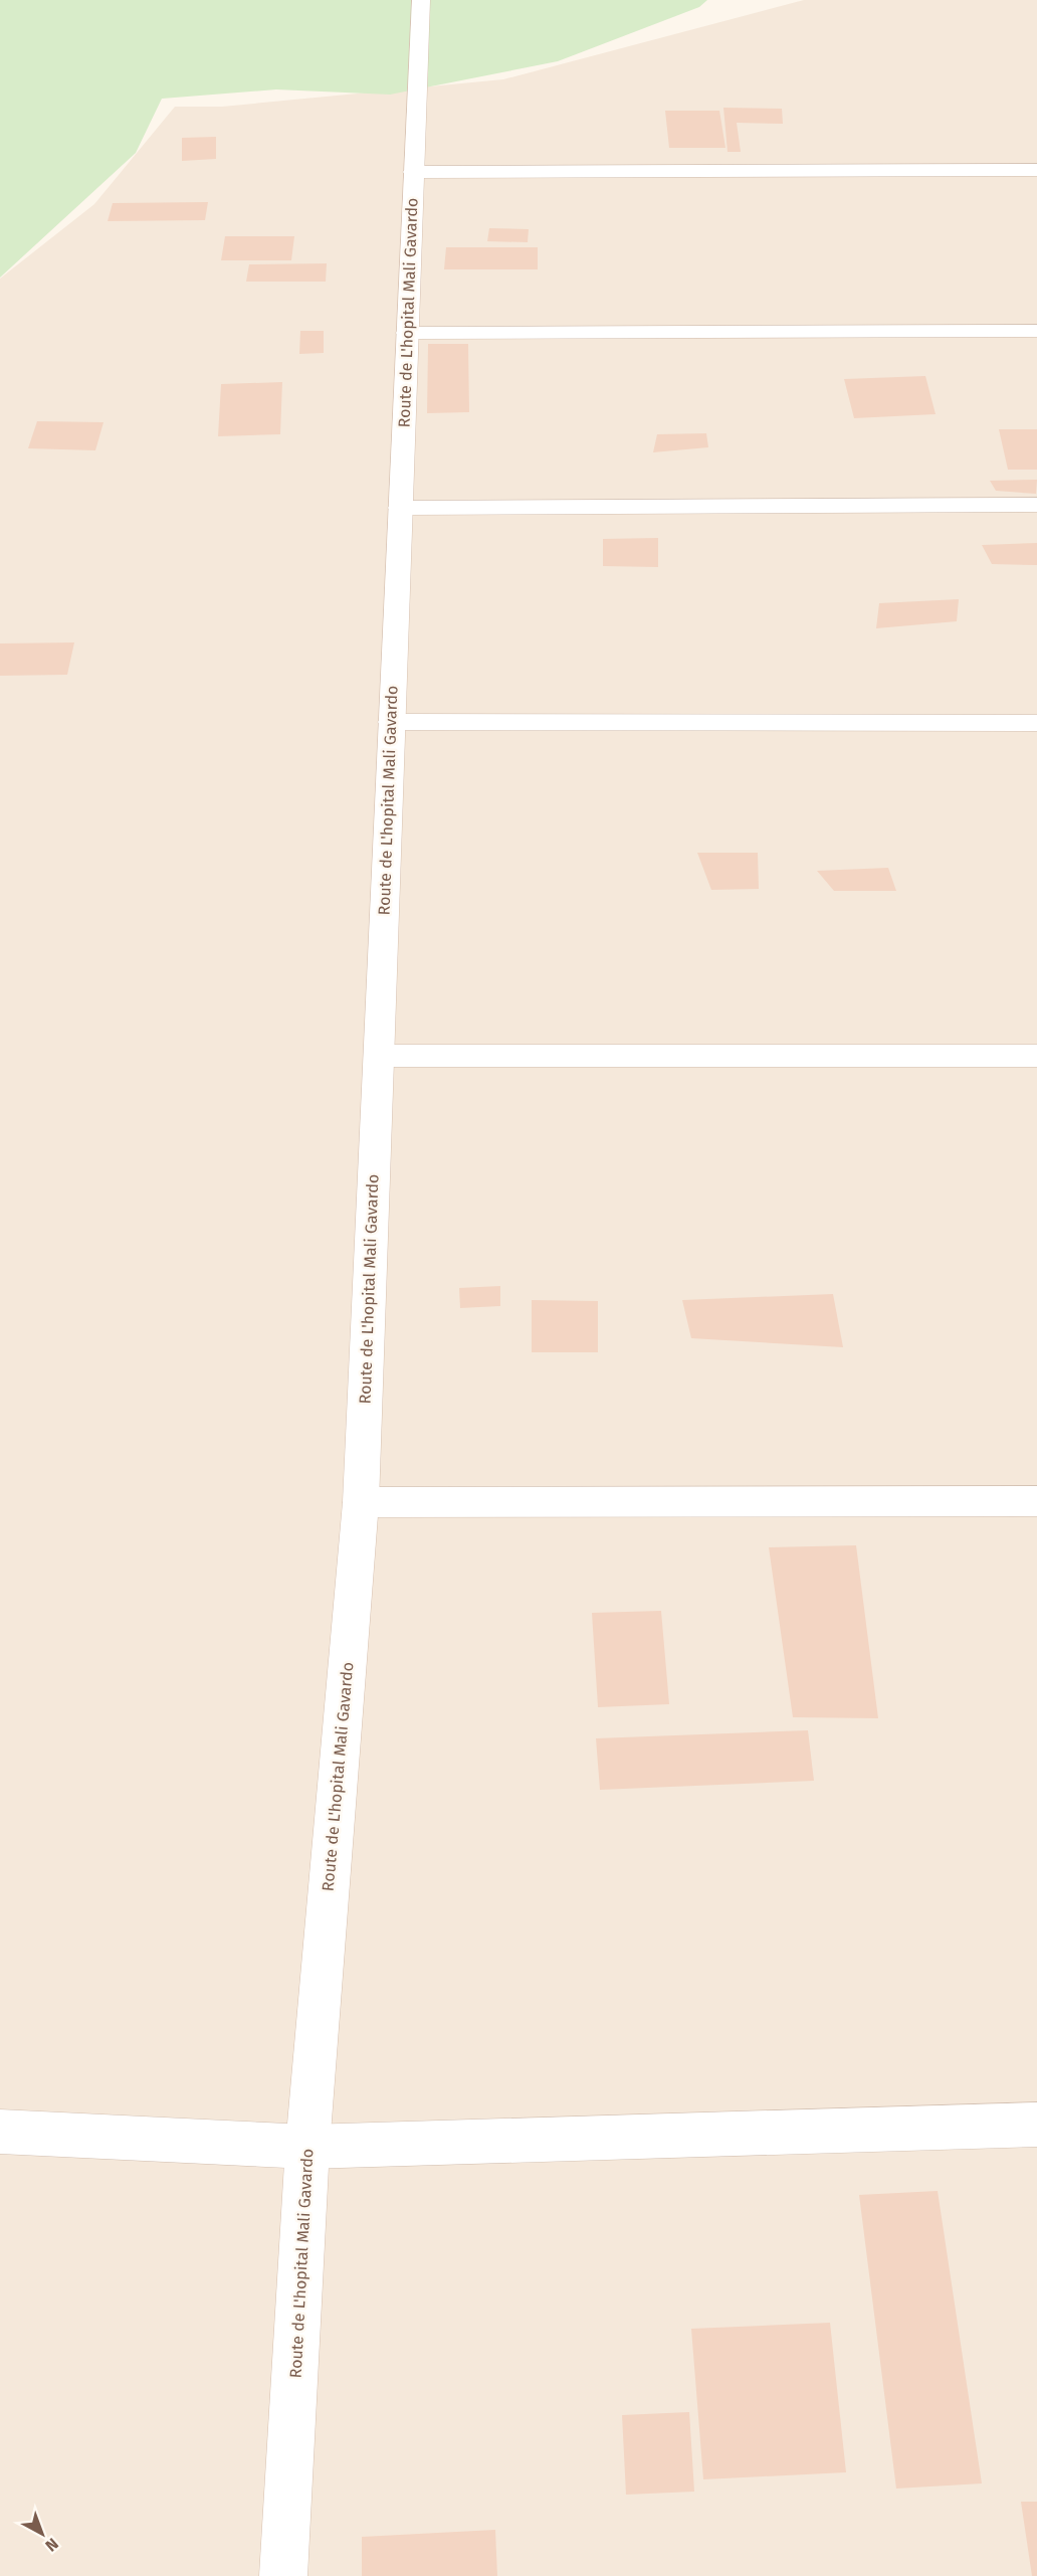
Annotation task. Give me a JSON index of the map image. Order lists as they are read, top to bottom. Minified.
{"streets":{"street":["Route de L'hopital Mali Gavardo"]},"north":"bottom right"}
